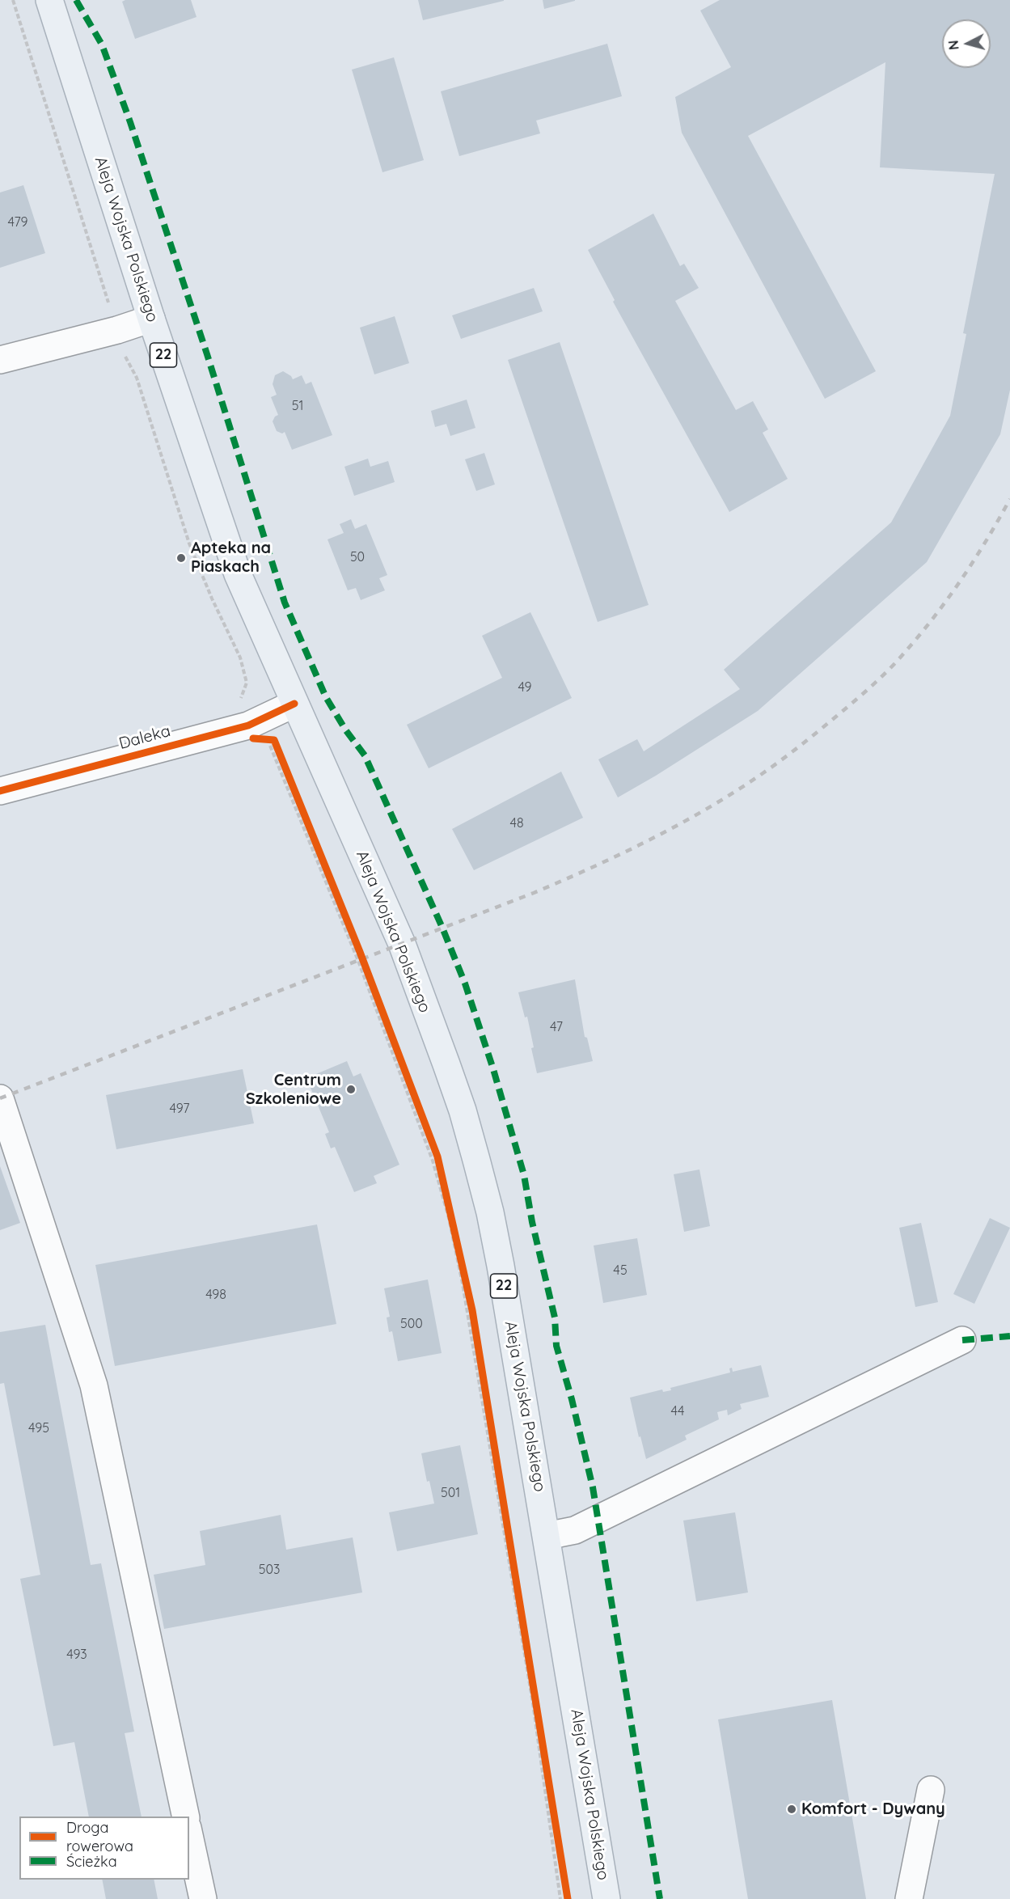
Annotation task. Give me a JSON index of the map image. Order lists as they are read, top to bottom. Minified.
{"streets":{"main road":["Aleja Wojska Polskiego","22"],"street":["Daleka"]},"crossings":[["Aleja Wojska Polskiego","Daleka"]],"places":["Apteka na Piaskach","Centrum Szkoleniowe","Komfort - Dywany"],"house_numbers":["479","51","50","49","48","47","497","45","498","500","44","495","501","503","493"],"legend":["Droga rowerowa","Ścieżka"],"north":"left"}
